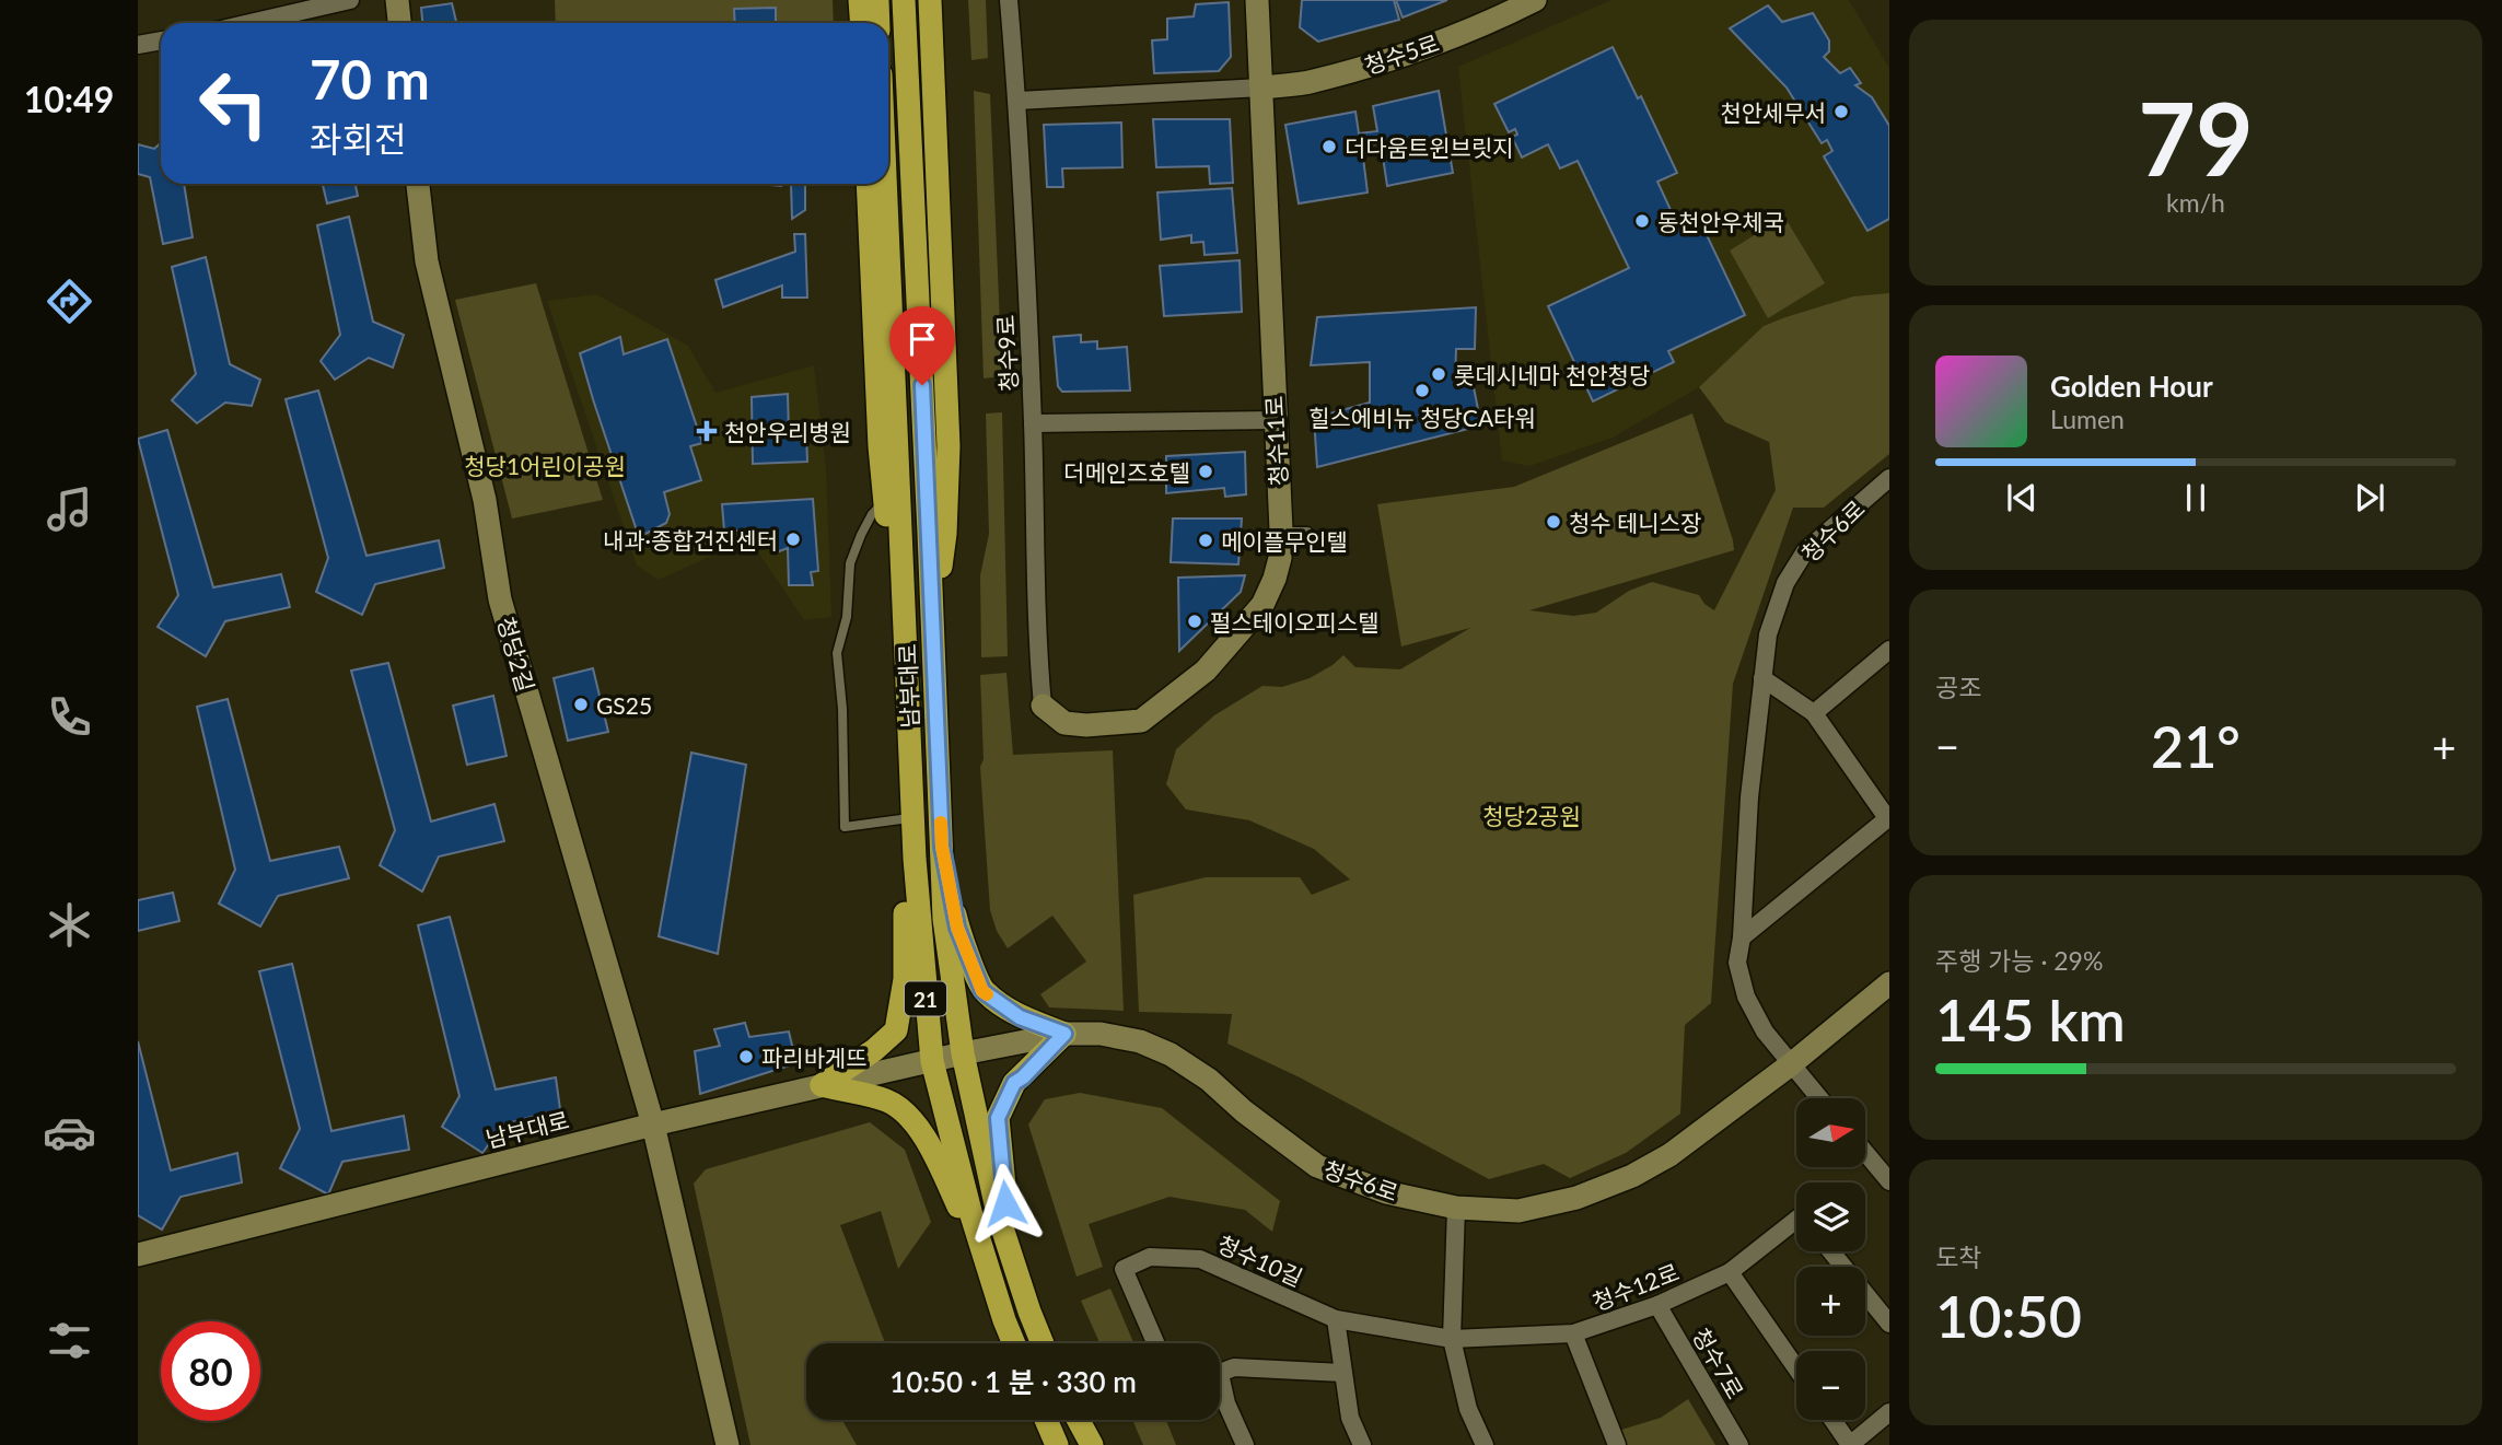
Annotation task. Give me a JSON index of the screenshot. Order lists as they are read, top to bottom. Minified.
{"streets":{"highway":["남부대로","21"],"street":["청수5로","청수9로","청수11로","청수6로","청당2길","청수10길","청수12로","청수7로"]},"crossings":[["청수5로","청수11로"],["청수9로","청수11로"],["청수6로","남부대로"],["청당2길","남부대로"],["청수10길","청수12로"],["청수12로","청수7로"]],"parks":["청당1어린이공원","청당2공원"],"places":{"other":["천안세무서","더다움트윈브릿지","동천안우체국","롯데시네마 천안청당","힐스에비뉴 청당CA타워","더메인즈호텔","청수 테니스장","내과·종합건진센터","메이플무인텔","펄스테이오피스텔","GS25","파리바게뜨"],"health":["천안우리병원"]},"north":"right","page":{"tabs":"10:49","tile":[["79","km/h"],"공조",["주행 가능 · 29%","145 km"],["도착","10:50"]],"turn":["70 m","좌회전"],"song":["Golden Hour","Lumen"],"heat":["−","21°","+"],"map_buttons":["+","−"],"limit":"80","trip":"10:50 · 1 분 · 330 m"}}
